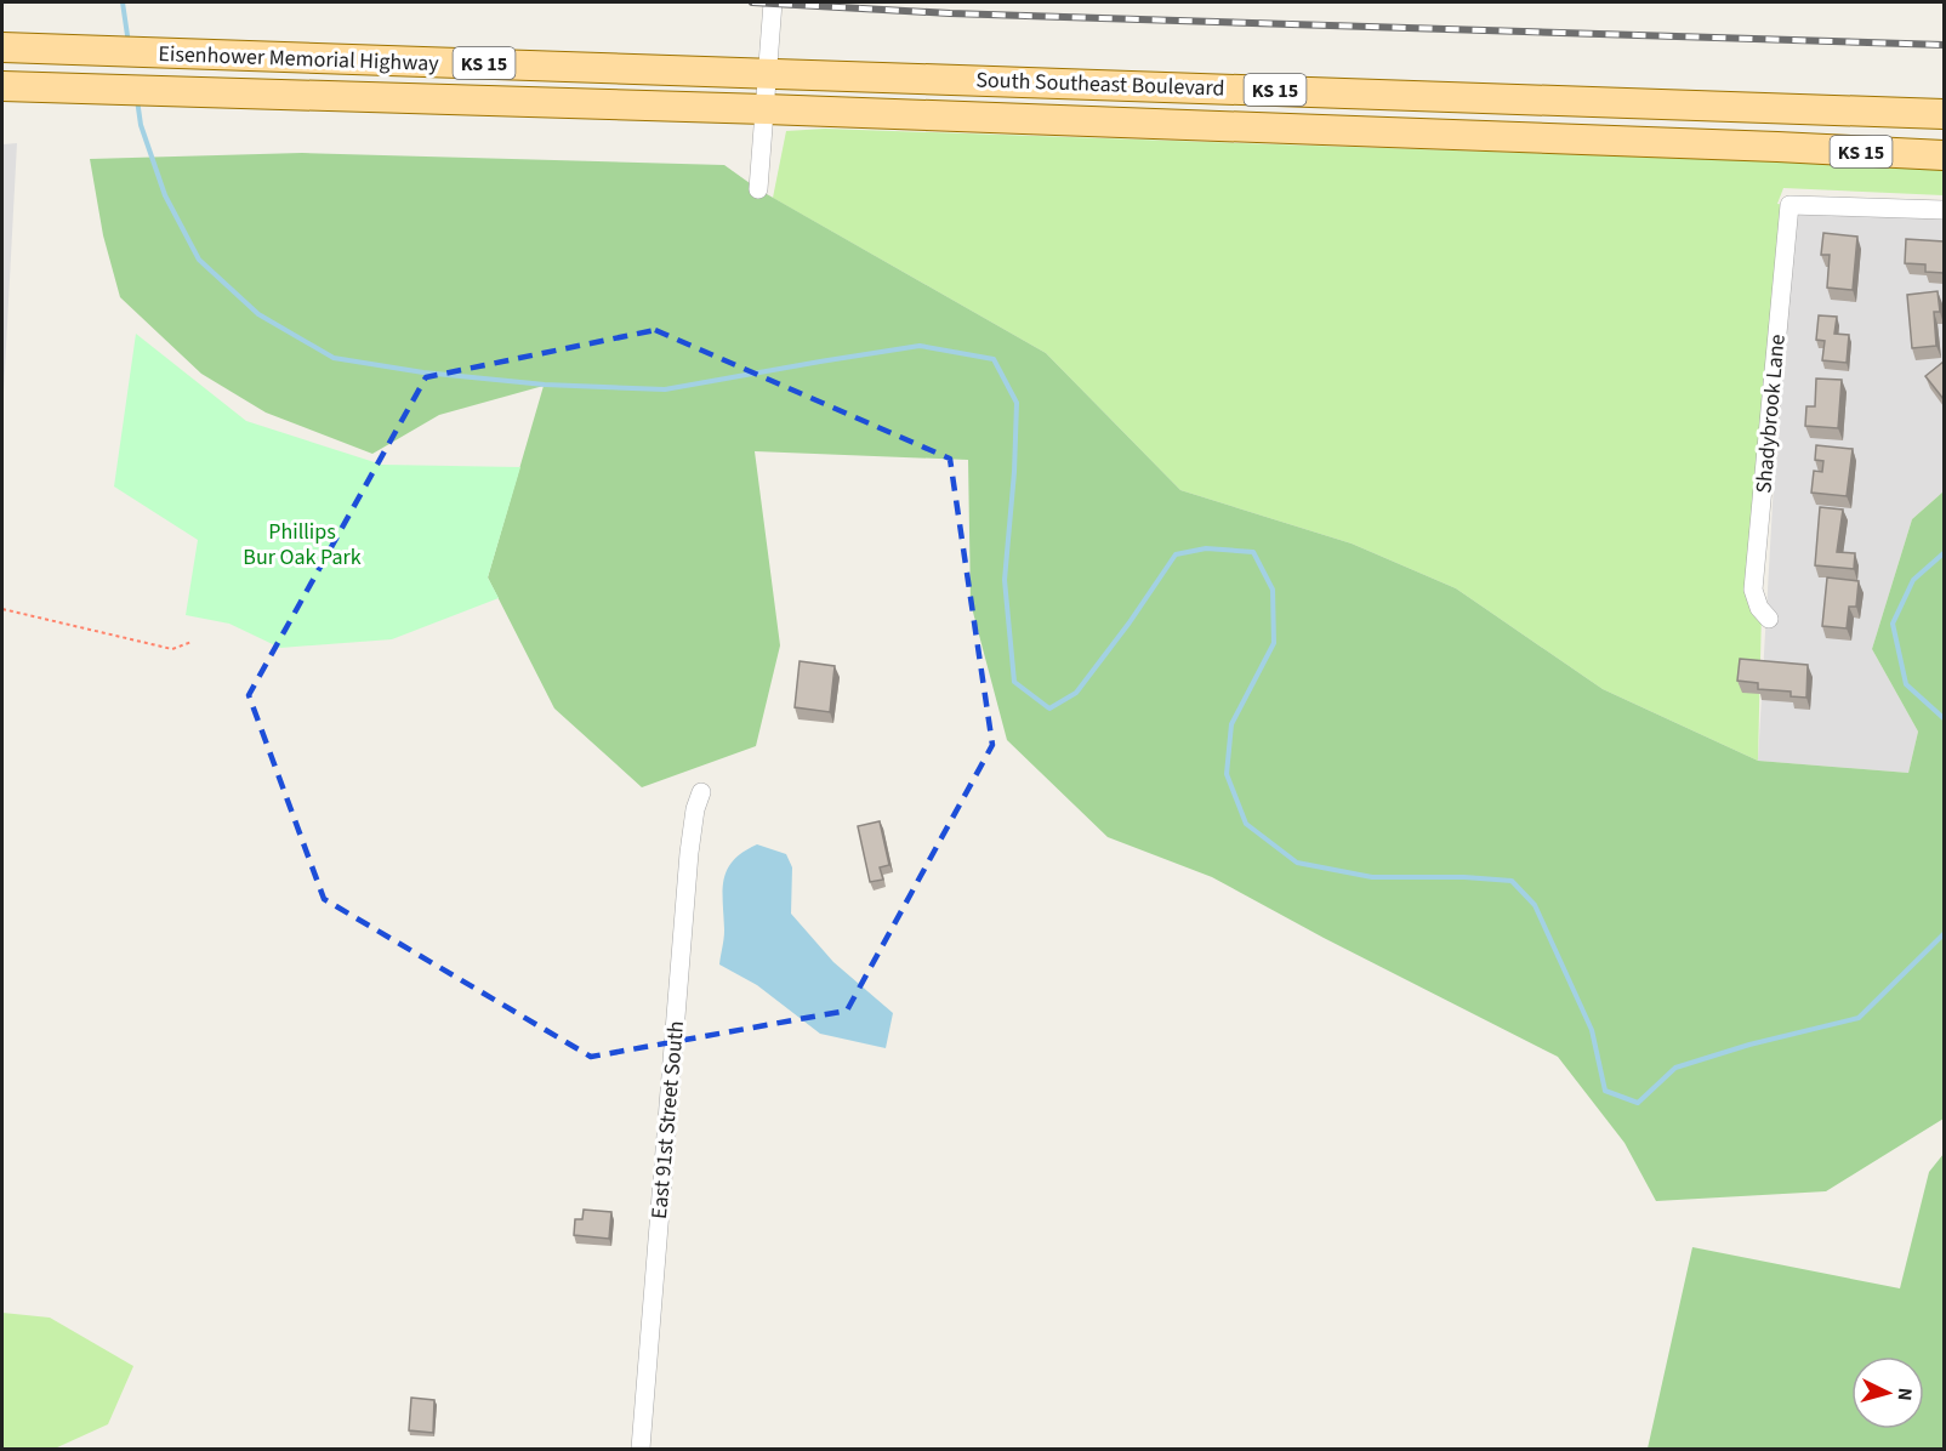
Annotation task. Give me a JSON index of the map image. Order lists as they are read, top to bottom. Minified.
{"streets":{"main road":["Eisenhower Memorial Highway","KS 15","South Southeast Boulevard"],"street":["Shadybrook Lane","East 91st Street South"]},"crossings":[["Eisenhower Memorial Highway","South Southeast Boulevard"]],"parks":["Phillips Bur Oak Park"],"north":"right"}
